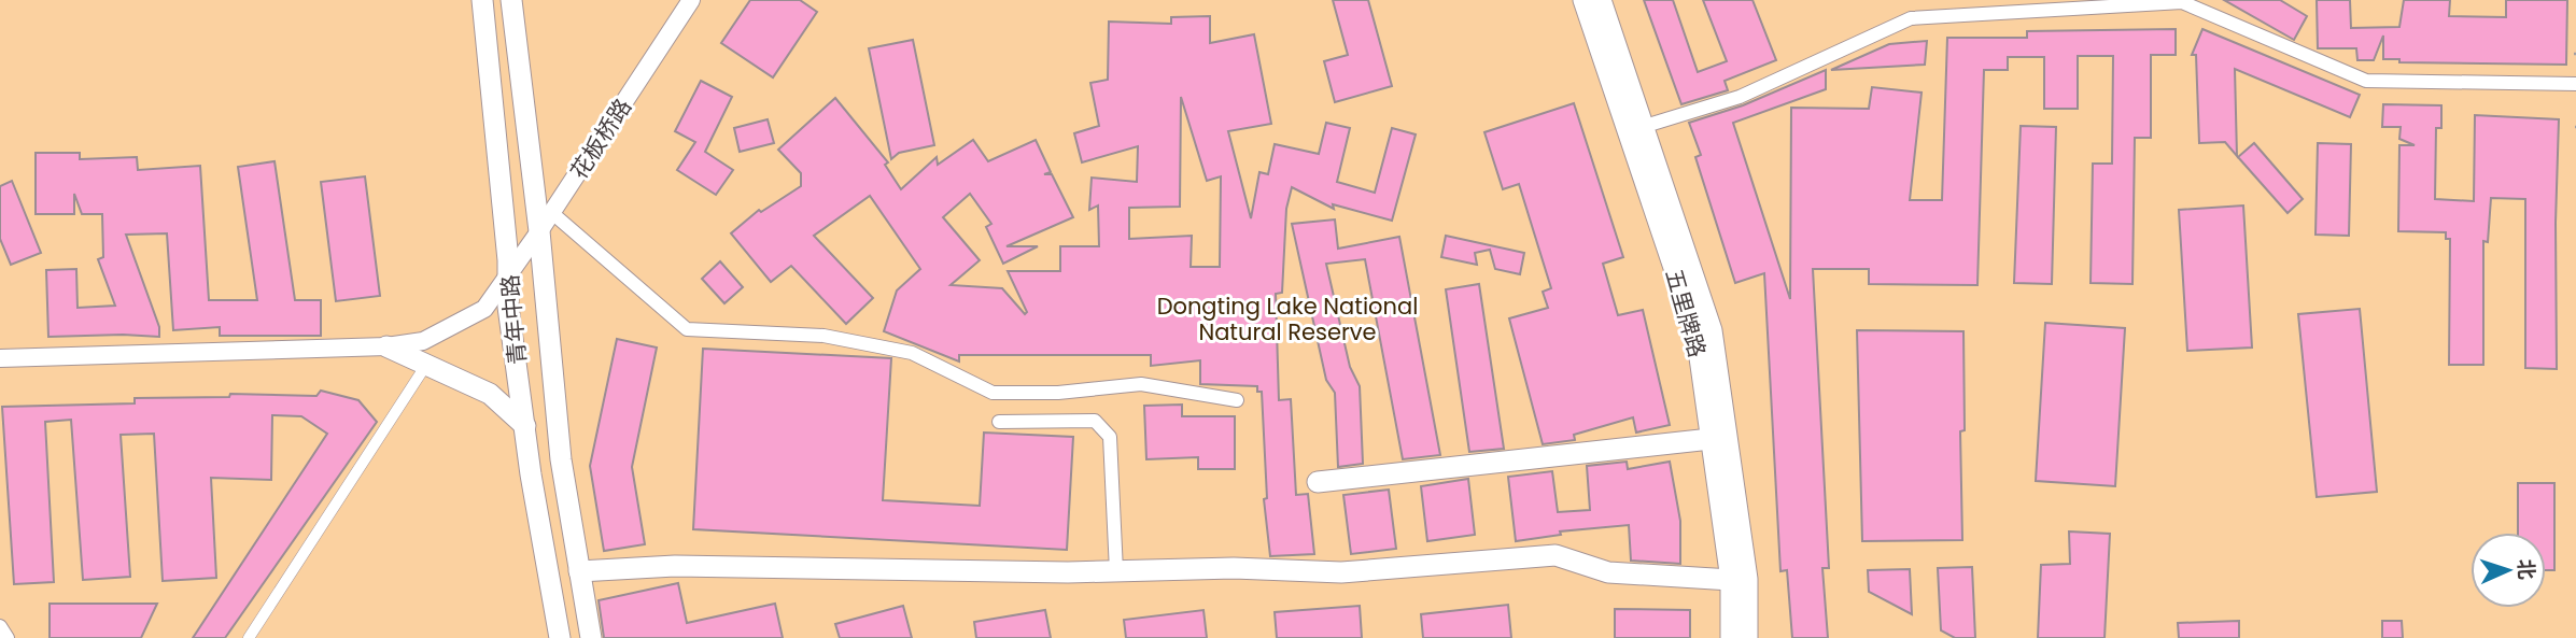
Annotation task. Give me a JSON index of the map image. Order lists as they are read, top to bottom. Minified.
{"streets":{"main road":["五里牌路","青年中路"],"street":["花板桥路"]},"crossings":[["花板桥路","青年中路"]],"parks":["Dongting Lake National Natural Reserve"],"north":"right"}
